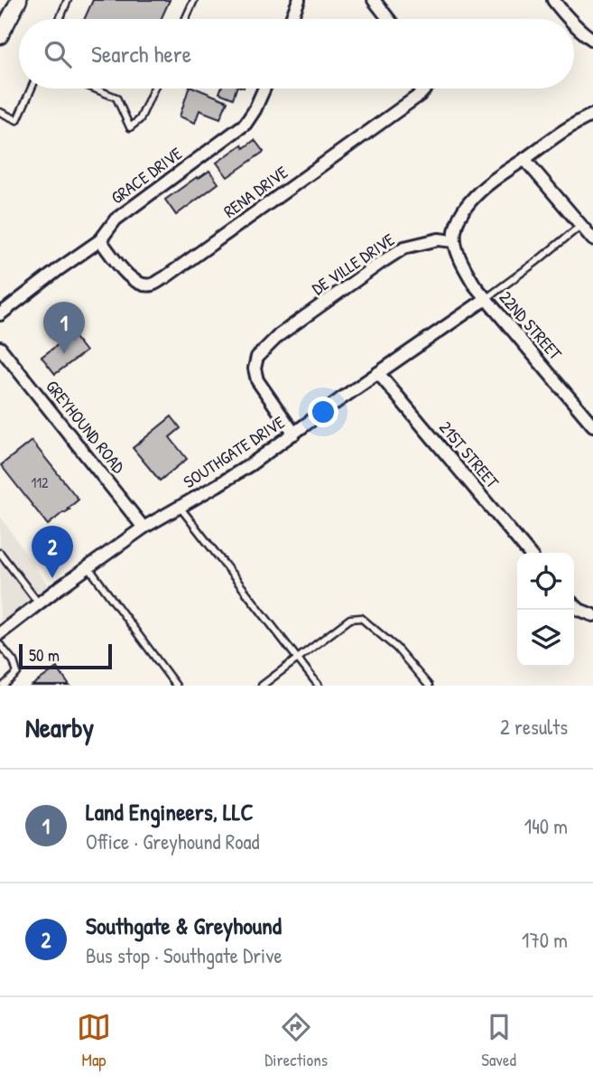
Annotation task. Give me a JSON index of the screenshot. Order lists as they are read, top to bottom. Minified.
{"streets":{"street":["GRACE DRIVE","RENA DRIVE","DE VILLE DRIVE","22ND STREET","GREYHOUND ROAD","SOUTHGATE DRIVE","21ST STREET"]},"crossings":[["GRACE DRIVE","RENA DRIVE"],["DE VILLE DRIVE","22ND STREET"],["DE VILLE DRIVE","SOUTHGATE DRIVE"],["22ND STREET","SOUTHGATE DRIVE"],["GREYHOUND ROAD","SOUTHGATE DRIVE"],["SOUTHGATE DRIVE","21ST STREET"]],"house_numbers":["112"],"scale_bar":"50 m","page":{"search":"Search here","pins":["1","2"],"scale":"50 m","heading":["Nearby","2 results"],"list":[{"mark":"1","name":"Land Engineers, LLC","note":"Office · Greyhound Road","value":"140 m"},{"mark":"2","name":"Southgate & Greyhound","note":"Bus stop · Southgate Drive","value":"170 m"}],"nav":["Map","Directions","Saved"]}}
